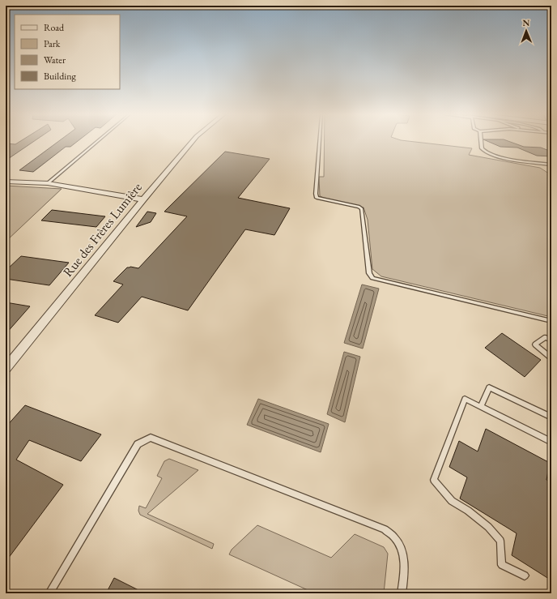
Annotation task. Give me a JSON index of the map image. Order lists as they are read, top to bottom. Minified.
{"streets":{"street":["Rue des Frères Lumière"]},"legend":["Road","Park","Water","Building"],"north":"top"}
